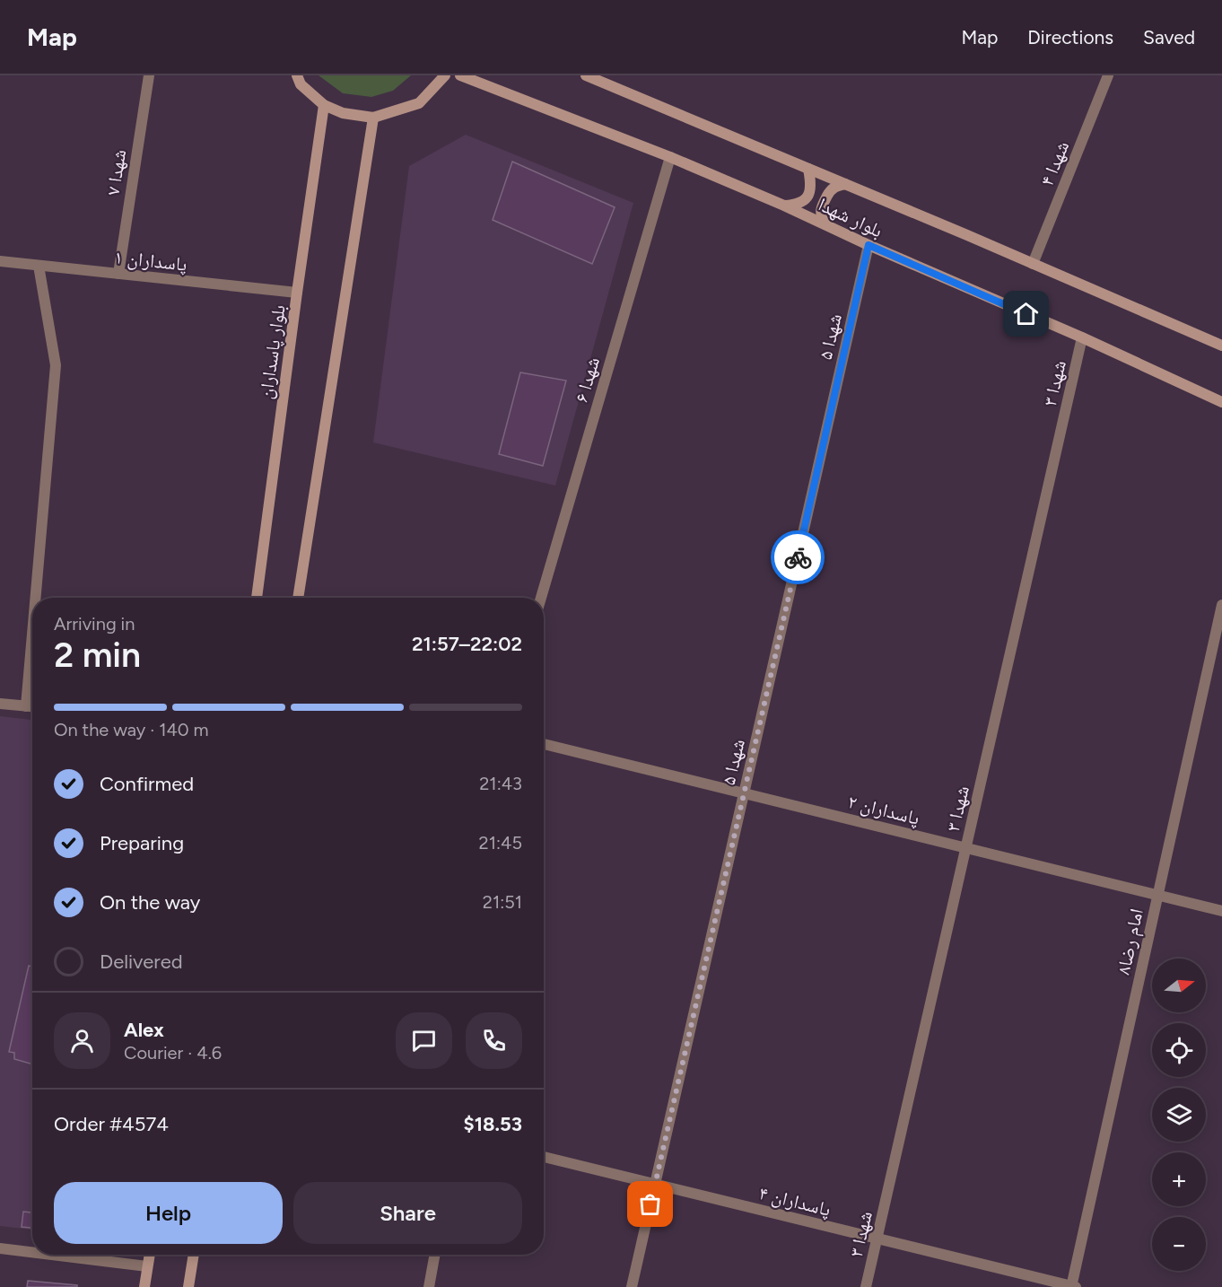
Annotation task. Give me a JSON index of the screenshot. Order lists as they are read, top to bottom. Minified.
{"streets":{"main road":["بلوار شهدا","بلوار پاسداران"],"street":["شهدا ۴","شهدا ۷","پاسداران ۱","شهدا ۵","شهدا ۶","شهدا ۳","پاسداران ۲","امام رضا۸","پاسداران ۴"]},"crossings":[["شهدا ۴","بلوار شهدا"],["شهدا ۷","پاسداران ۱"],["بلوار شهدا","شهدا ۵"],["بلوار شهدا","شهدا ۶"],["بلوار شهدا","شهدا ۳"],["پاسداران ۱","بلوار پاسداران"],["شهدا ۵","پاسداران ۲"],["شهدا ۵","پاسداران ۴"],["شهدا ۳","پاسداران ۲"],["شهدا ۳","پاسداران ۴"],["پاسداران ۲","امام رضا۸"],["امام رضا۸","پاسداران ۴"]],"north":"right","page":{"header":"Map","nav":["Map","Directions","Saved"],"heading":["2 min","Arriving in","21:57–22:02"],"panel":["Alex","Courier · 4.6","Order #4574","$18.53"],"bar":"On the way · 140 m","list":[["Confirmed","21:43"],["Preparing","21:45"],["On the way","21:51"],"Delivered"],"map_buttons":["+","−"],"buttons":["Help","Share"]}}
